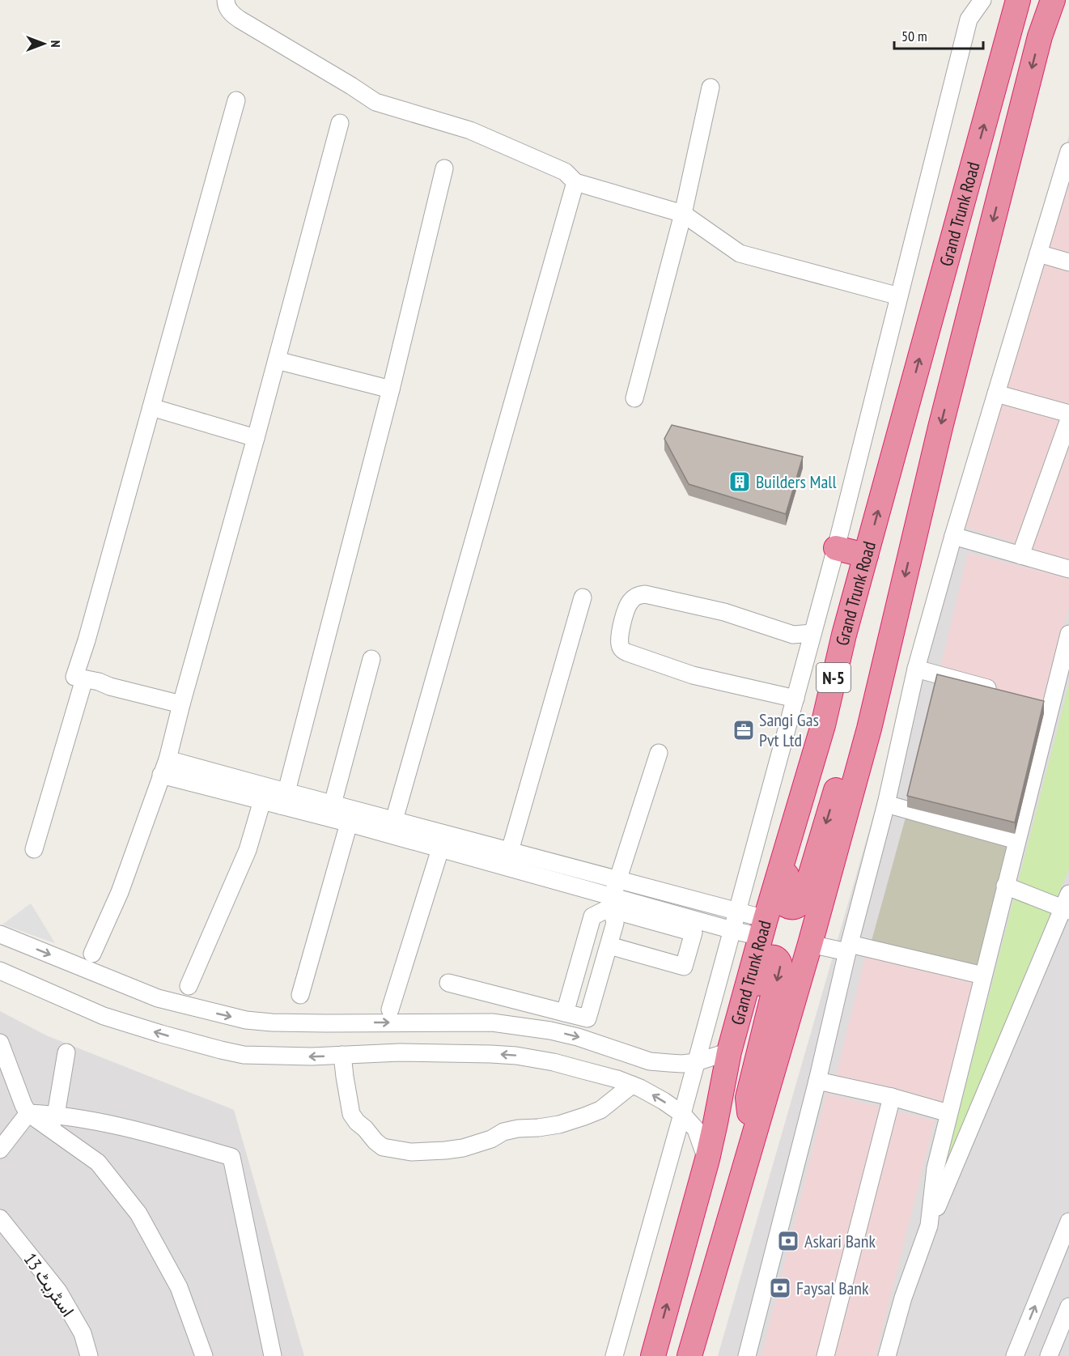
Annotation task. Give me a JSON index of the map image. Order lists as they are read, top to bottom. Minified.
{"streets":{"highway":["Grand Trunk Road","N-5"],"street":["اسٹریٹ 13"]},"places":{"building":["Builders Mall"],"office":["Sangi Gas Pvt Ltd"],"bank":["Askari Bank","Faysal Bank"]},"scale_bar":"50 m","north":"right"}
